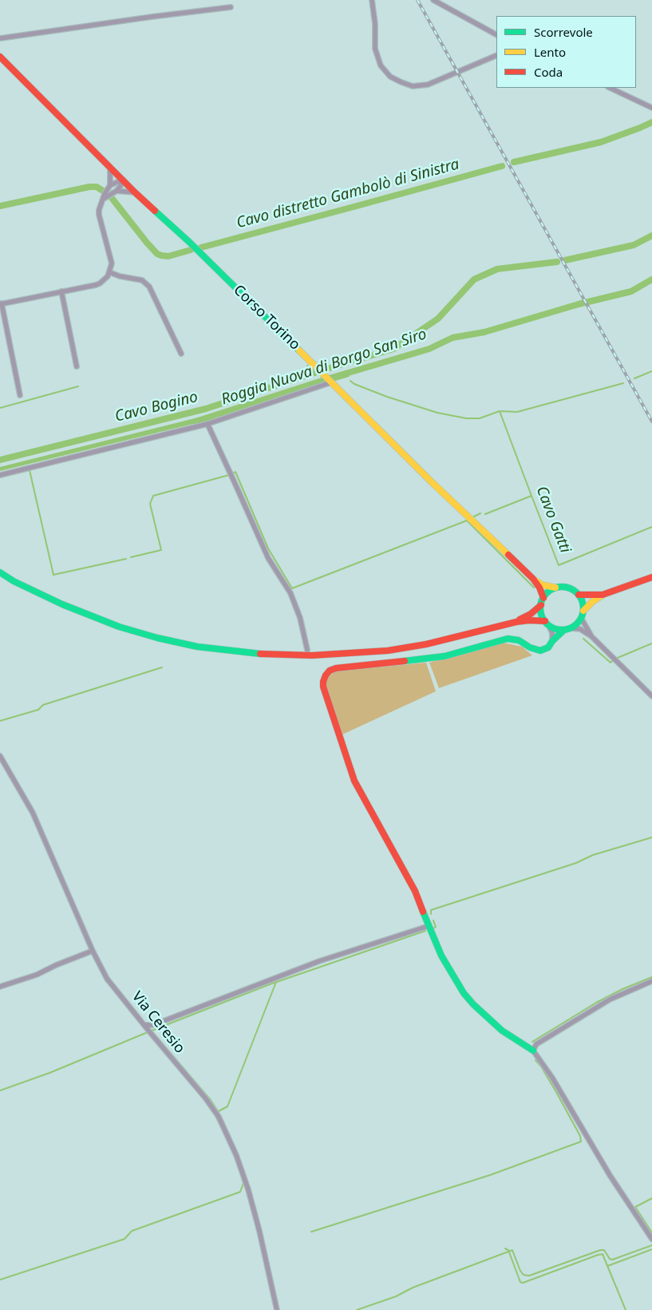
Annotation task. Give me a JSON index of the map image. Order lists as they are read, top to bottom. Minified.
{"streets":{"main road":["Corso Torino"],"street":["Via Ceresio"]},"water":["Cavo distretto Gambolò di Sinistra","Roggia Nuova di Borgo San Siro","Cavo Bogino","Cavo Gatti"],"legend":["Scorrevole","Lento","Coda"]}
